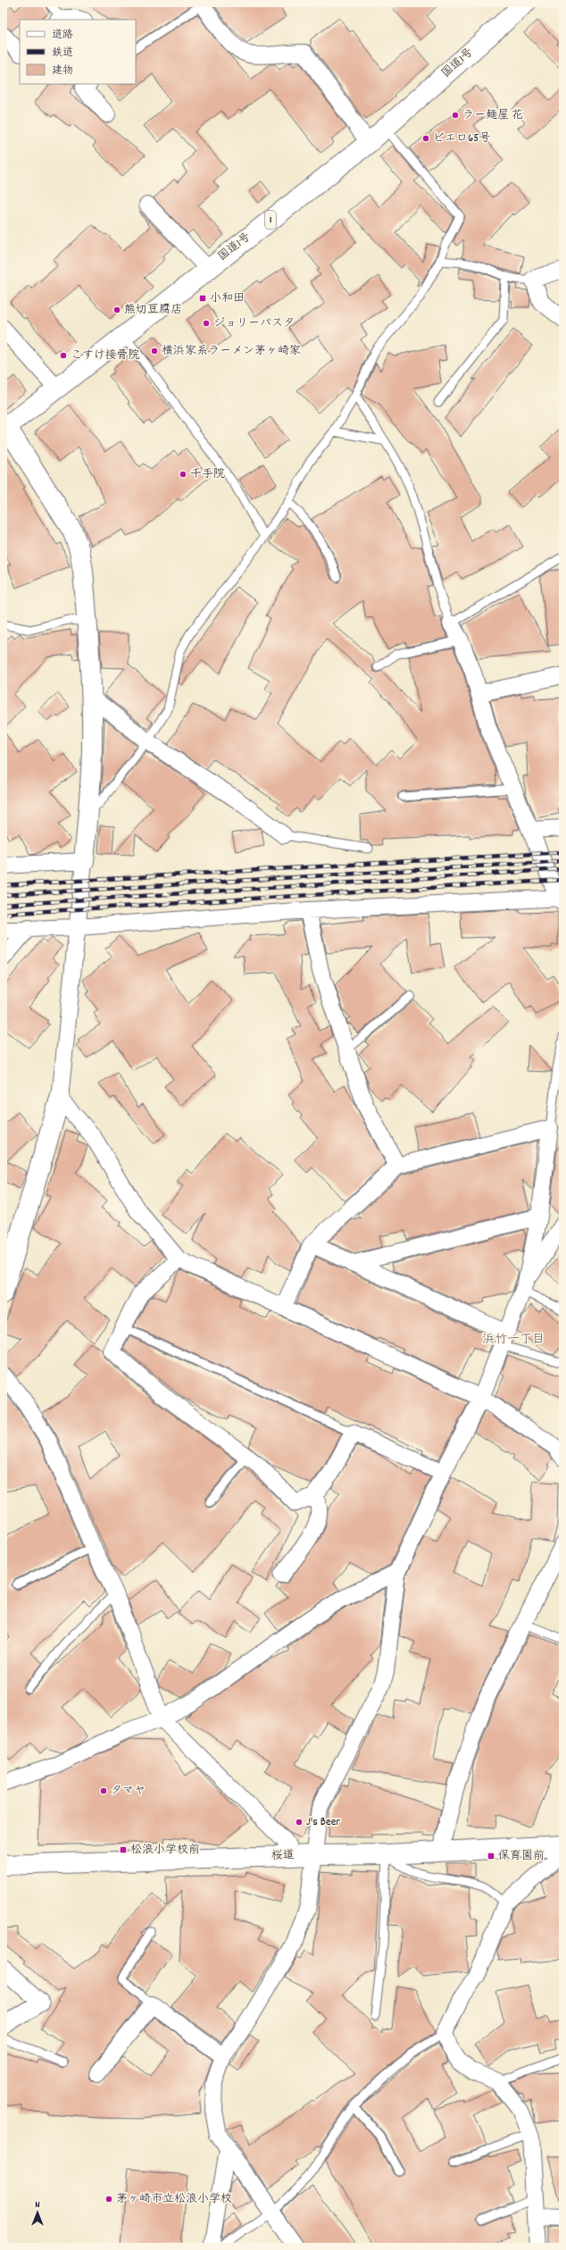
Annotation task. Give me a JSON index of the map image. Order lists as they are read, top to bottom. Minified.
{"streets":{"main road":["国道1号","1","桜道"]},"districts":["浜竹一丁目"],"places":{"other":["ラー麺屋 花","ピエロ65号","熊切豆腐店","ジョリーパスタ","横浜家系ラーメン茅ヶ崎家","こすけ接骨院","千手院","タマヤ","J's Beer","茅ヶ崎市立松浪小学校"],"transit":["小和田","松浪小学校前","保育園前"]},"legend":["道路","鉄道","建物"],"north":"top"}
